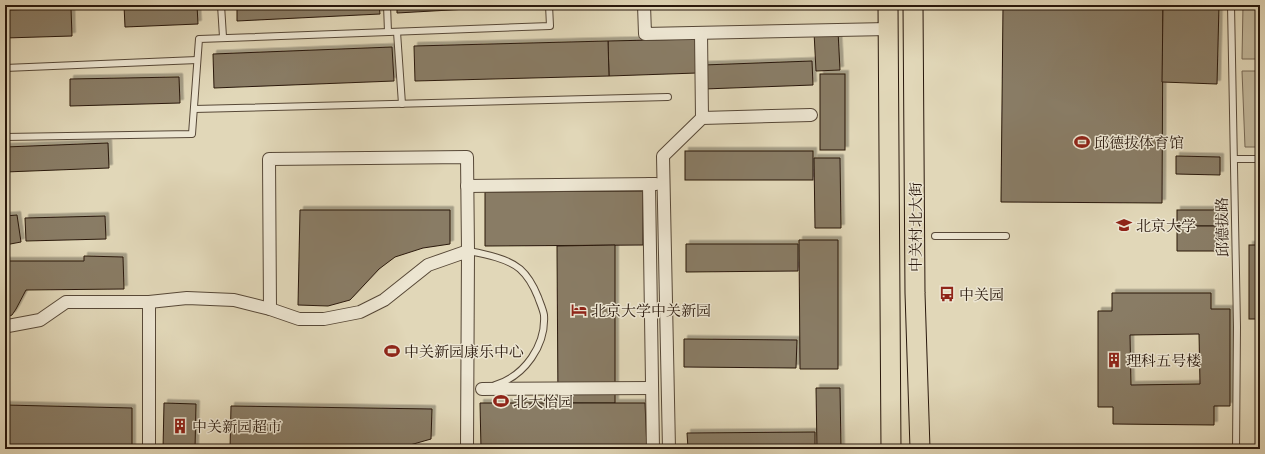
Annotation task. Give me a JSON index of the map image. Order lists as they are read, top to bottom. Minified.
{"streets":{"main road":["中关村北大街"],"lane":["邱德拔路"]},"places":{"sports":["邱德拔体育馆","中关新园康乐中心","北大怡园"],"school or university":["北京大学"],"bus stop":["中关园"],"hotel":["北京大学中关新园"],"building":["理科五号楼","中关新园超市"]}}
